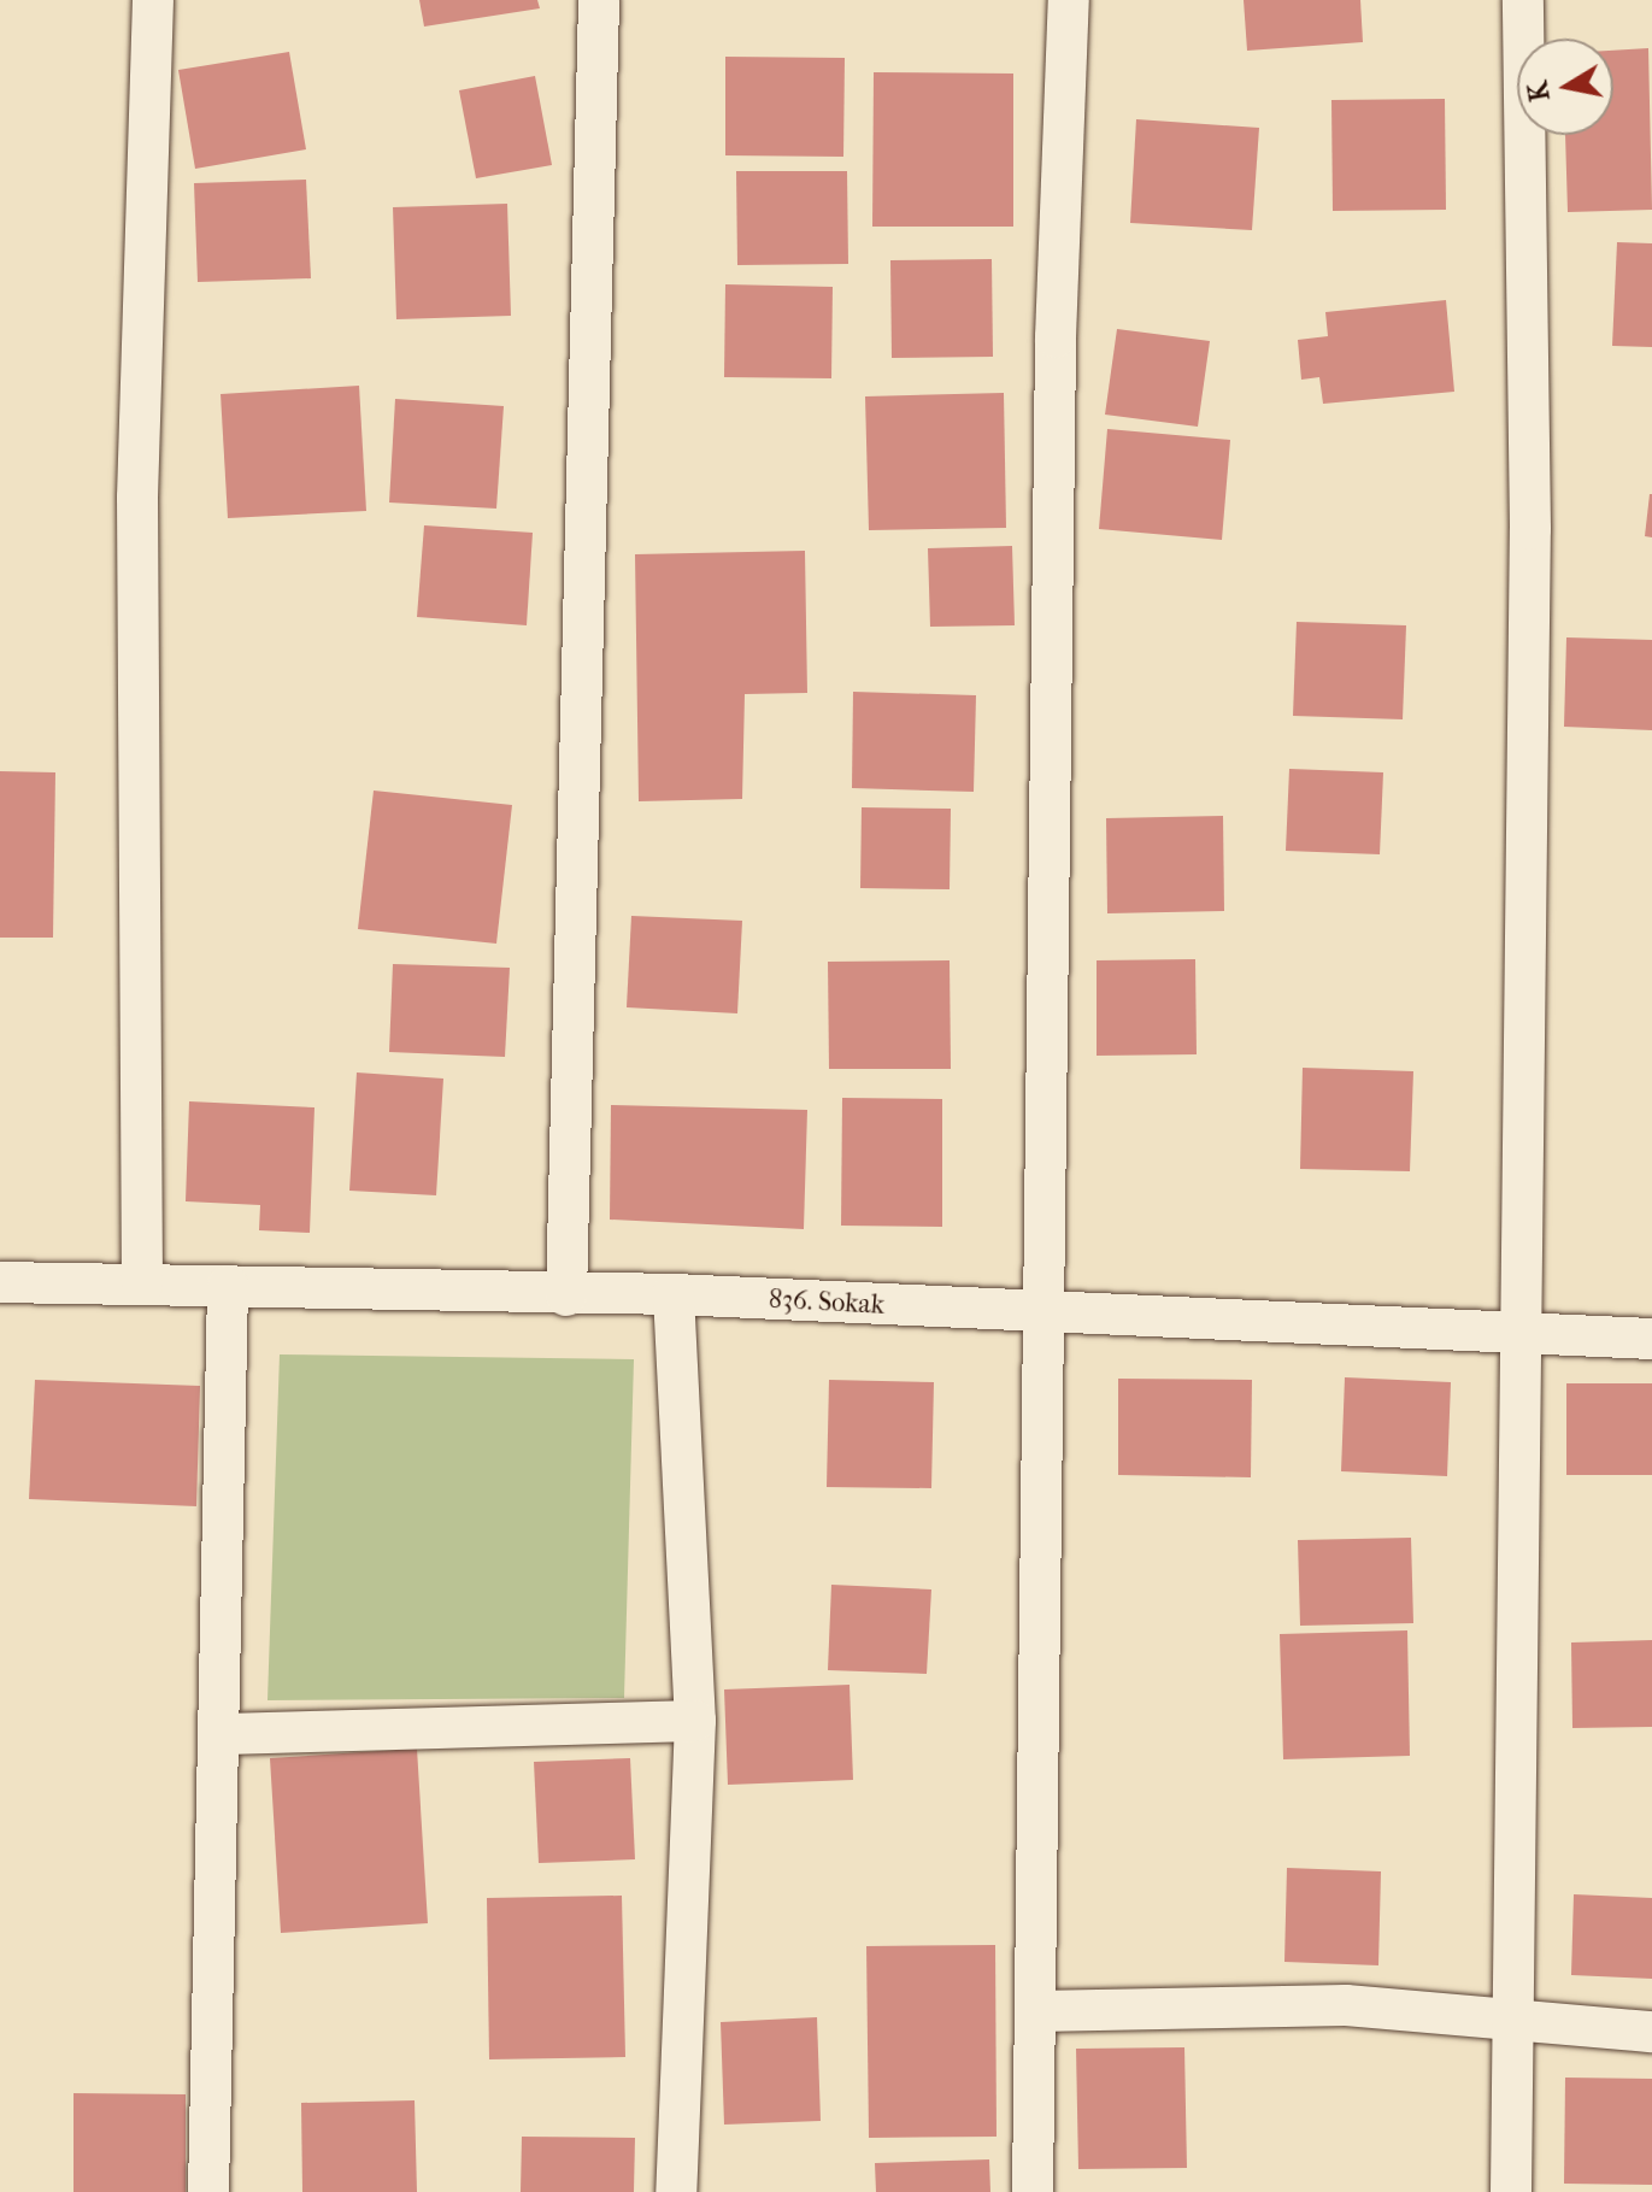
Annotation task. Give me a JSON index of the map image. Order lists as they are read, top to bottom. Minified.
{"streets":{"street":["836. Sokak"]},"north":"left"}
